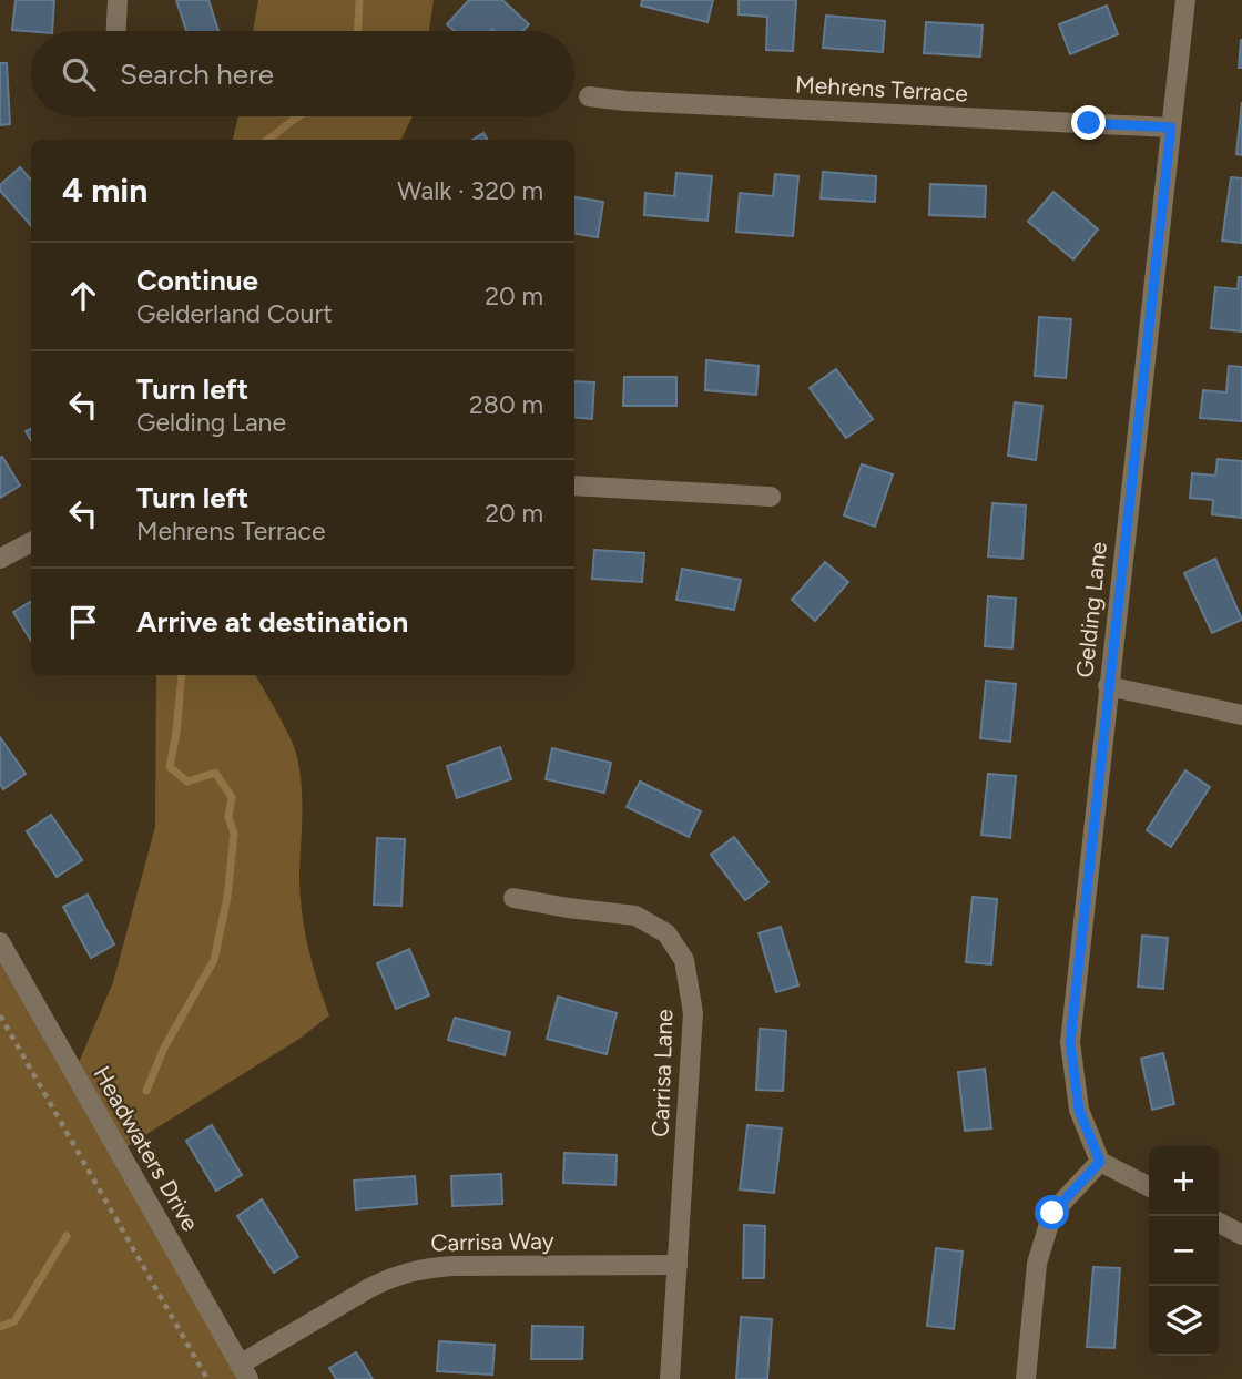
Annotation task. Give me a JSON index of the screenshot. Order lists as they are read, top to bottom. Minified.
{"streets":{"street":["Mehrens Terrace","Gelding Lane","Carrisa Lane","Headwaters Drive","Carrisa Way"]},"crossings":[["Mehrens Terrace","Gelding Lane"],["Carrisa Lane","Carrisa Way"],["Headwaters Drive","Carrisa Way"]],"page":{"search":"Search here","heading":["4 min","Walk · 320 m"],"list":[["Continue","Gelderland Court","20 m"],["Turn left","Gelding Lane","280 m"],["Turn left","Mehrens Terrace","20 m"],"Arrive at destination"],"map_buttons":["+","−"]}}
